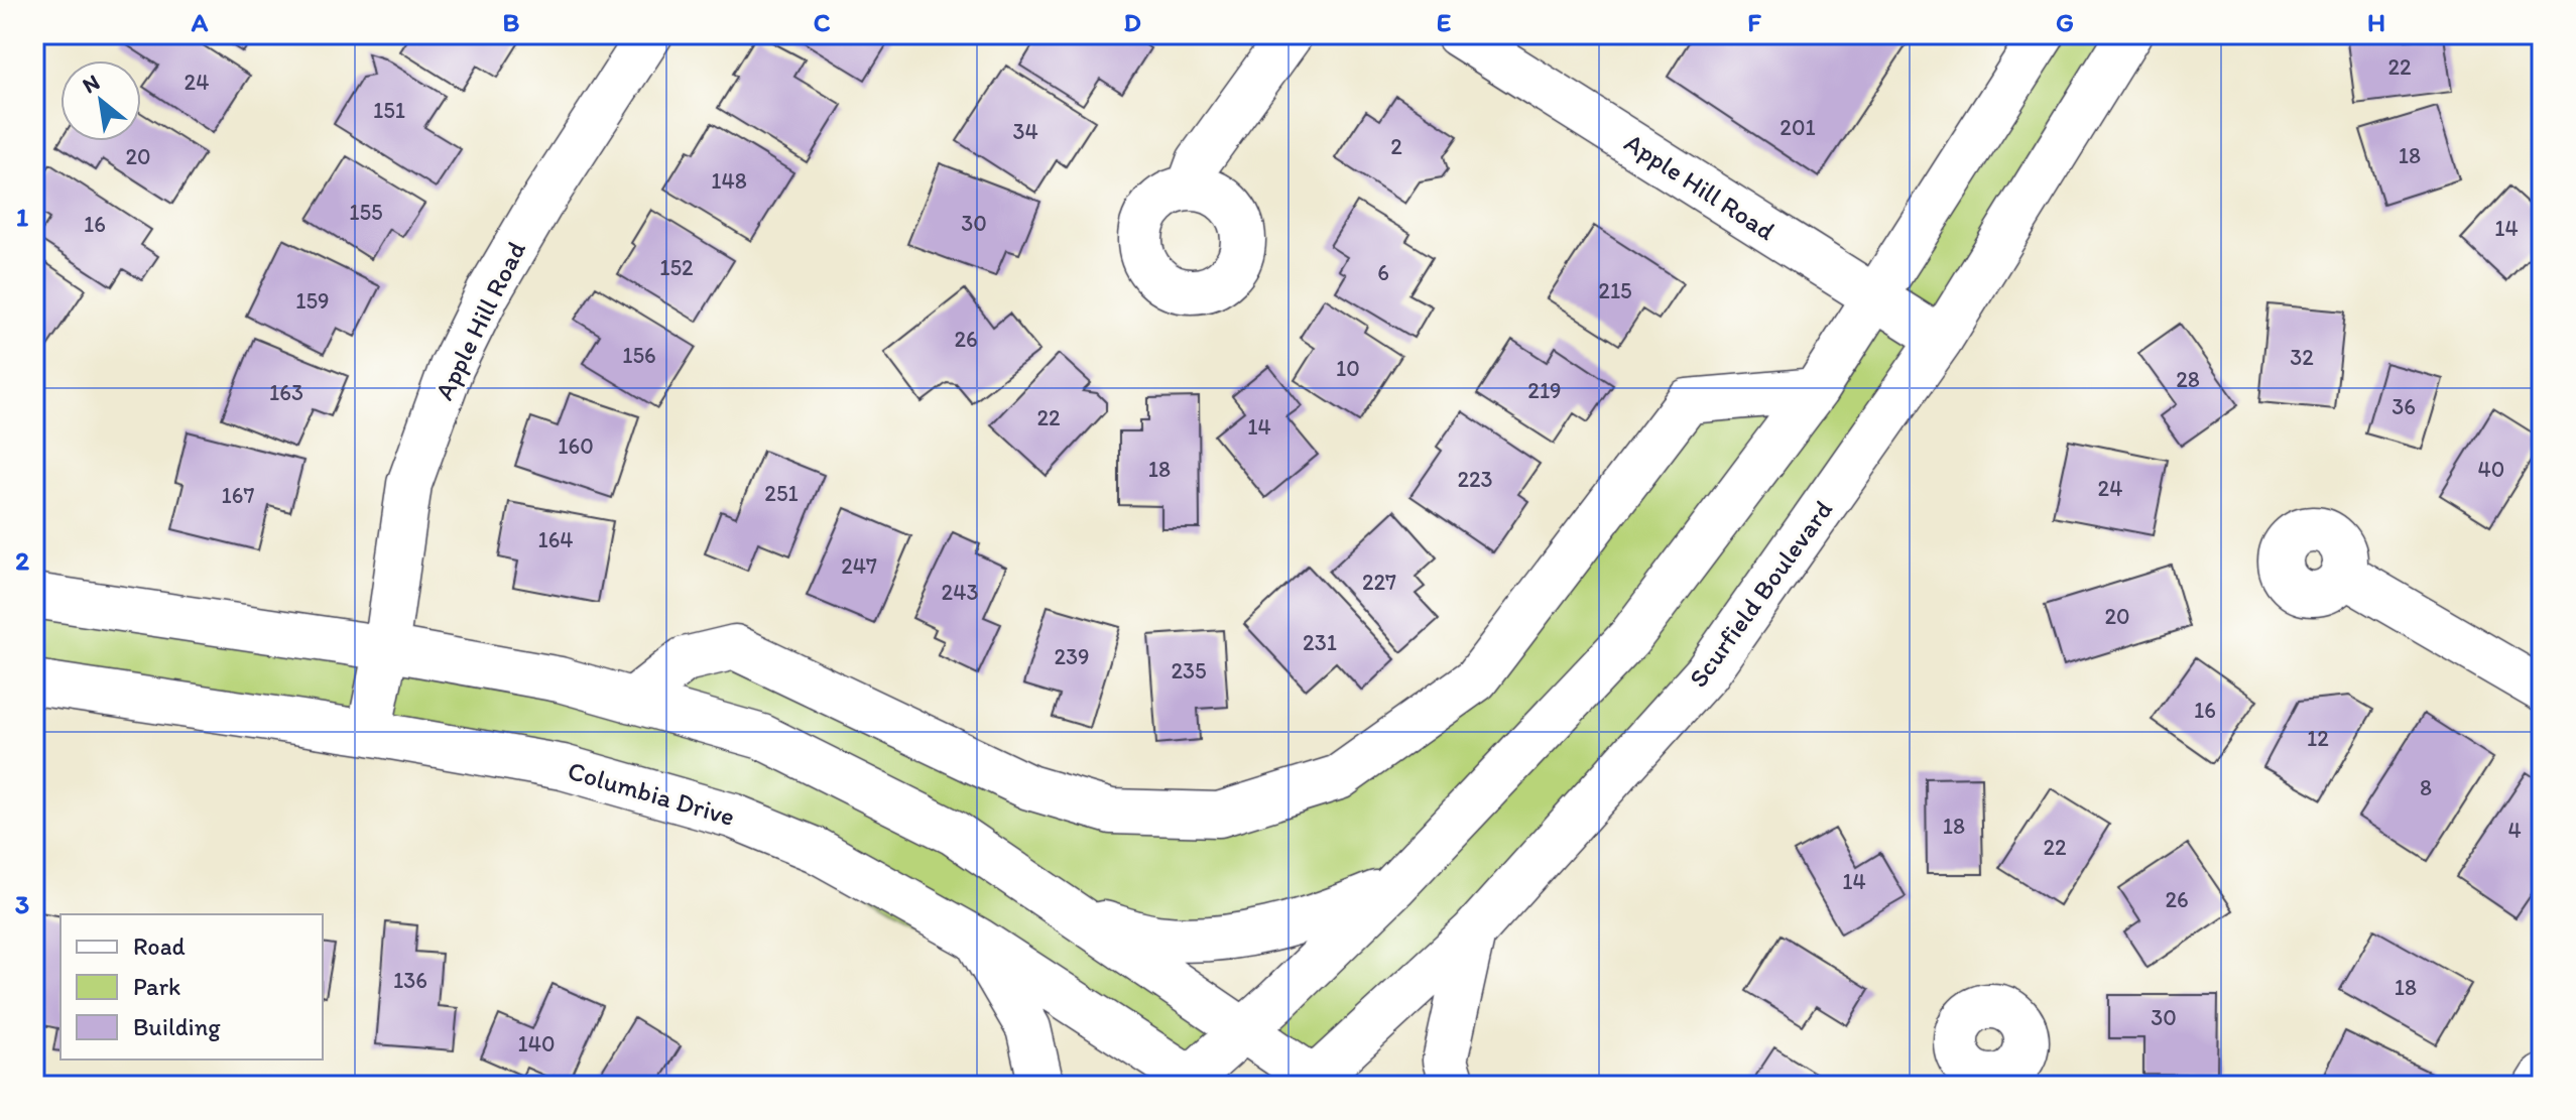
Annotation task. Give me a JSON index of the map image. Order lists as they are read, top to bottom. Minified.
{"streets":{"street":["Apple Hill Road","Scurfield Boulevard","Columbia Drive"]},"crossings":[["Apple Hill Road","Scurfield Boulevard"],["Apple Hill Road","Columbia Drive"]],"house_numbers":["22","24","151","201","34","2","18","20","148","155","30","16","14","152","6","215","159","26","156","32","10","28","219","163","36","22","14","160","18","40","223","24","251","167","164","247","227","243","20","231","239","235","16","12","8","18","4","22","14","26","136","18","30","140"],"legend":["Road","Park","Building"],"north":"top left","grid":{"columns":["A","B","C","D","E","F","G","H"],"rows":["1","2","3"]}}
